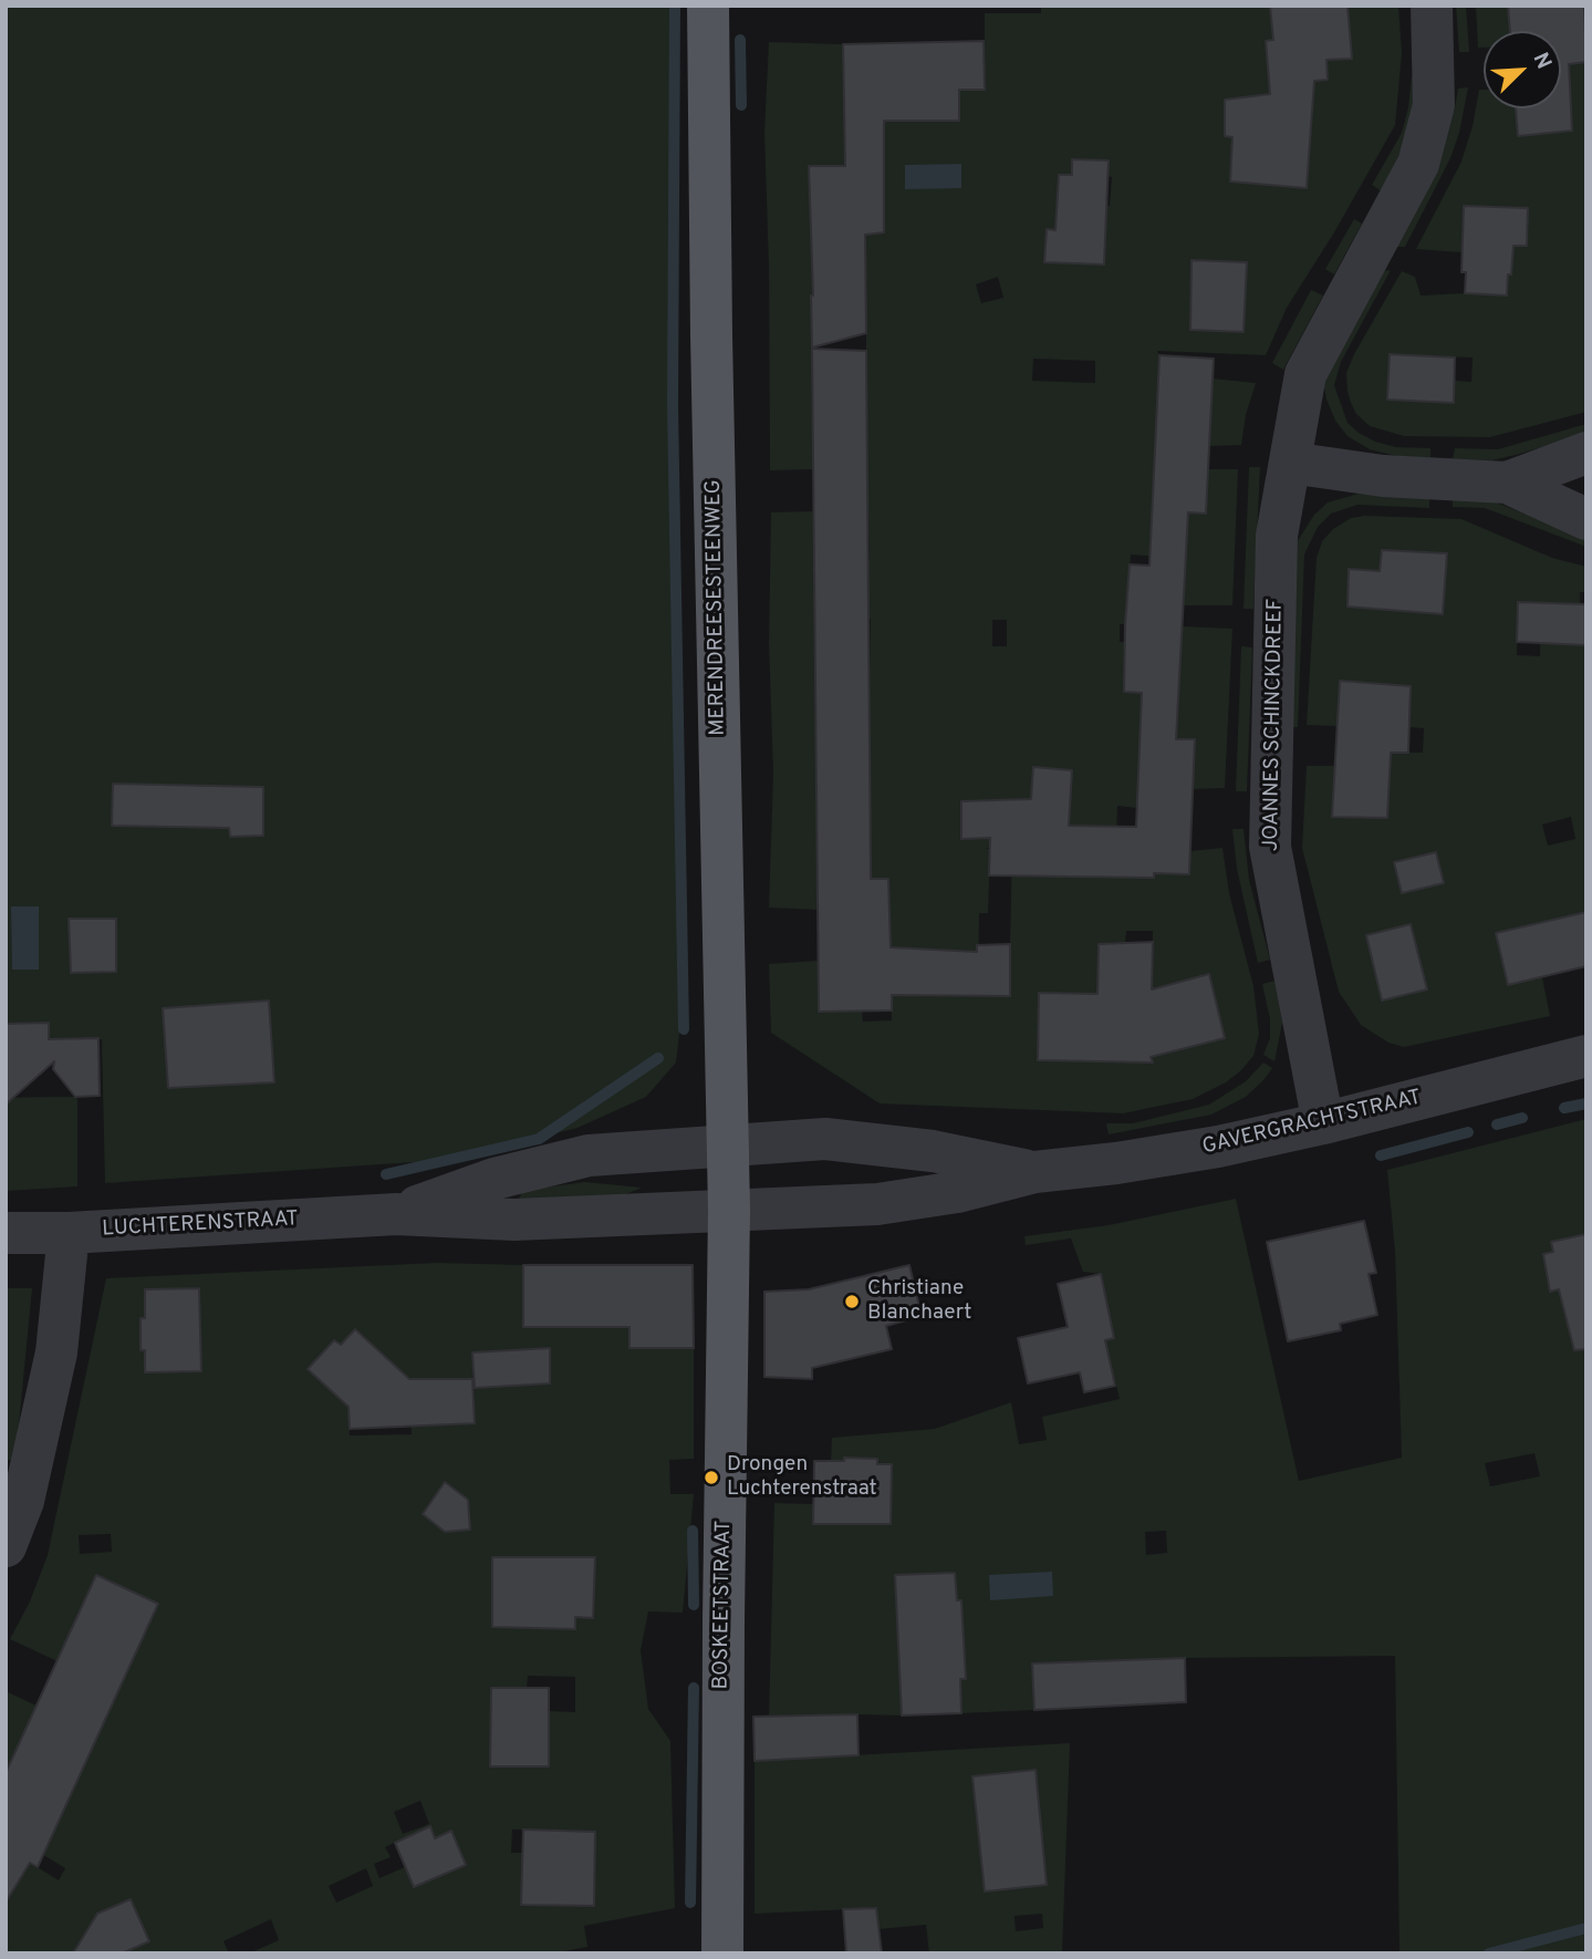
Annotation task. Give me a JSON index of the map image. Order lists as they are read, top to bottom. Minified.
{"streets":{"main road":["MERENDREESESTEENWEG","BOSKEETSTRAAT"],"street":["JOANNES SCHINCKDREEF","GAVERGRACHTSTRAAT","LUCHTERENSTRAAT"]},"crossings":[["MERENDREESESTEENWEG","GAVERGRACHTSTRAAT"],["MERENDREESESTEENWEG","LUCHTERENSTRAAT"],["MERENDREESESTEENWEG","BOSKEETSTRAAT"],["JOANNES SCHINCKDREEF","GAVERGRACHTSTRAAT"],["GAVERGRACHTSTRAAT","LUCHTERENSTRAAT"],["GAVERGRACHTSTRAAT","BOSKEETSTRAAT"],["LUCHTERENSTRAAT","BOSKEETSTRAAT"]],"places":["Christiane Blanchaert","Drongen Luchterenstraat"],"north":"top right"}
